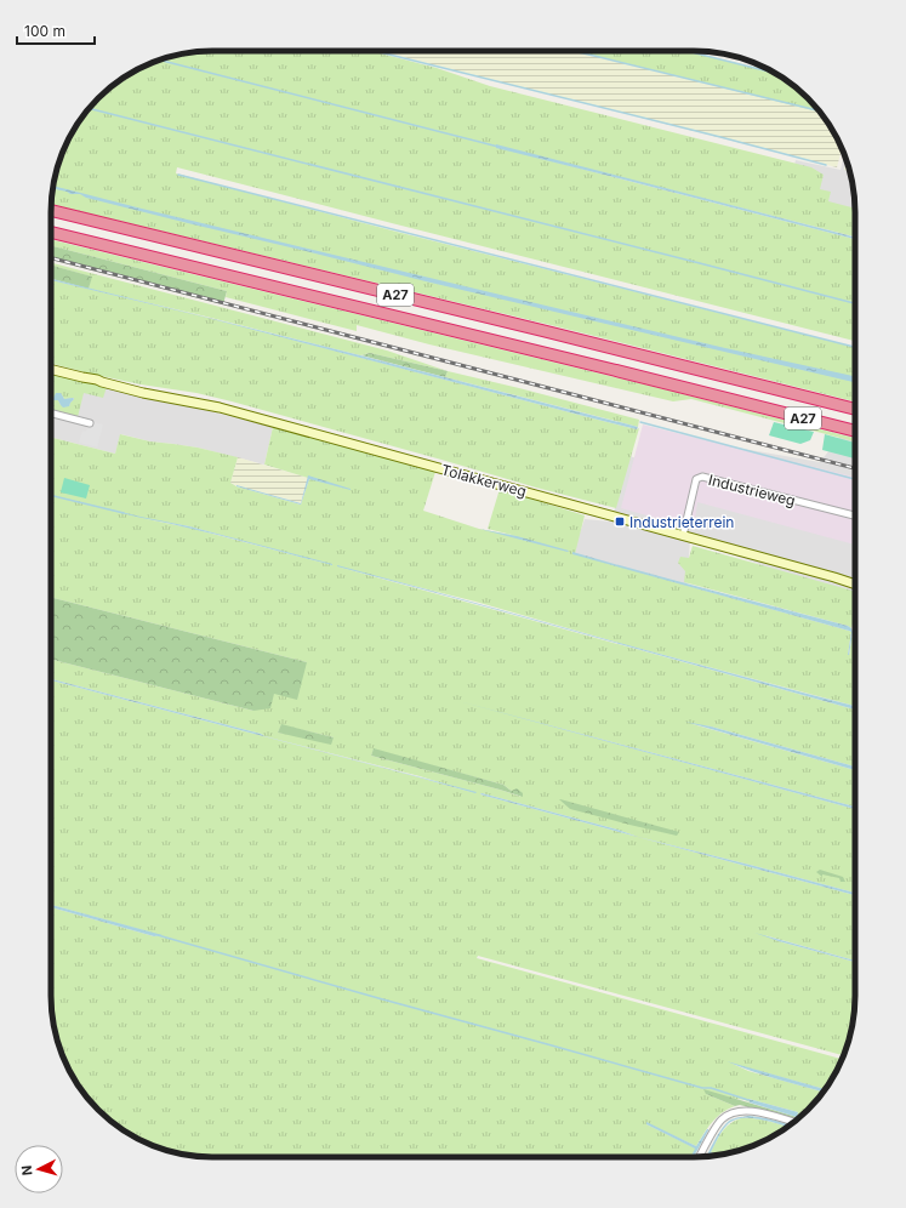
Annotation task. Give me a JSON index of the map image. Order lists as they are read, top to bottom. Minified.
{"streets":{"highway":["A27"],"main road":["Tolakkerweg"],"street":["Industrieweg"]},"crossings":[["Tolakkerweg","Industrieweg"]],"places":{"transit":["Industrieterrein"]},"scale_bar":"100 m","north":"left"}
